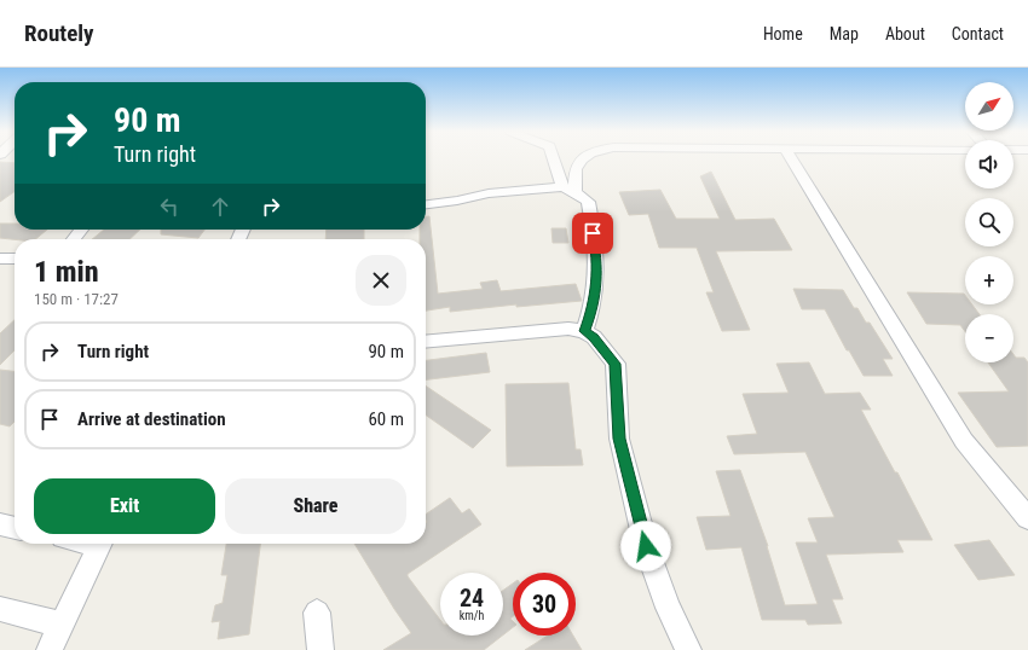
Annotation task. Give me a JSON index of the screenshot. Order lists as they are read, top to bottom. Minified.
{"north":"top right","page":{"header":"Routely","nav":["Home","Map","About","Contact"],"map_buttons":["+","−"],"turn":["90 m","Turn right"],"heading":["1 min","150 m · 17:27"],"list":[{"name":"Turn right","value":"90 m"},{"name":"Arrive at destination","value":"60 m"}],"buttons":["Exit","Share"],"speed":"24 km/h","limit":"30"}}
